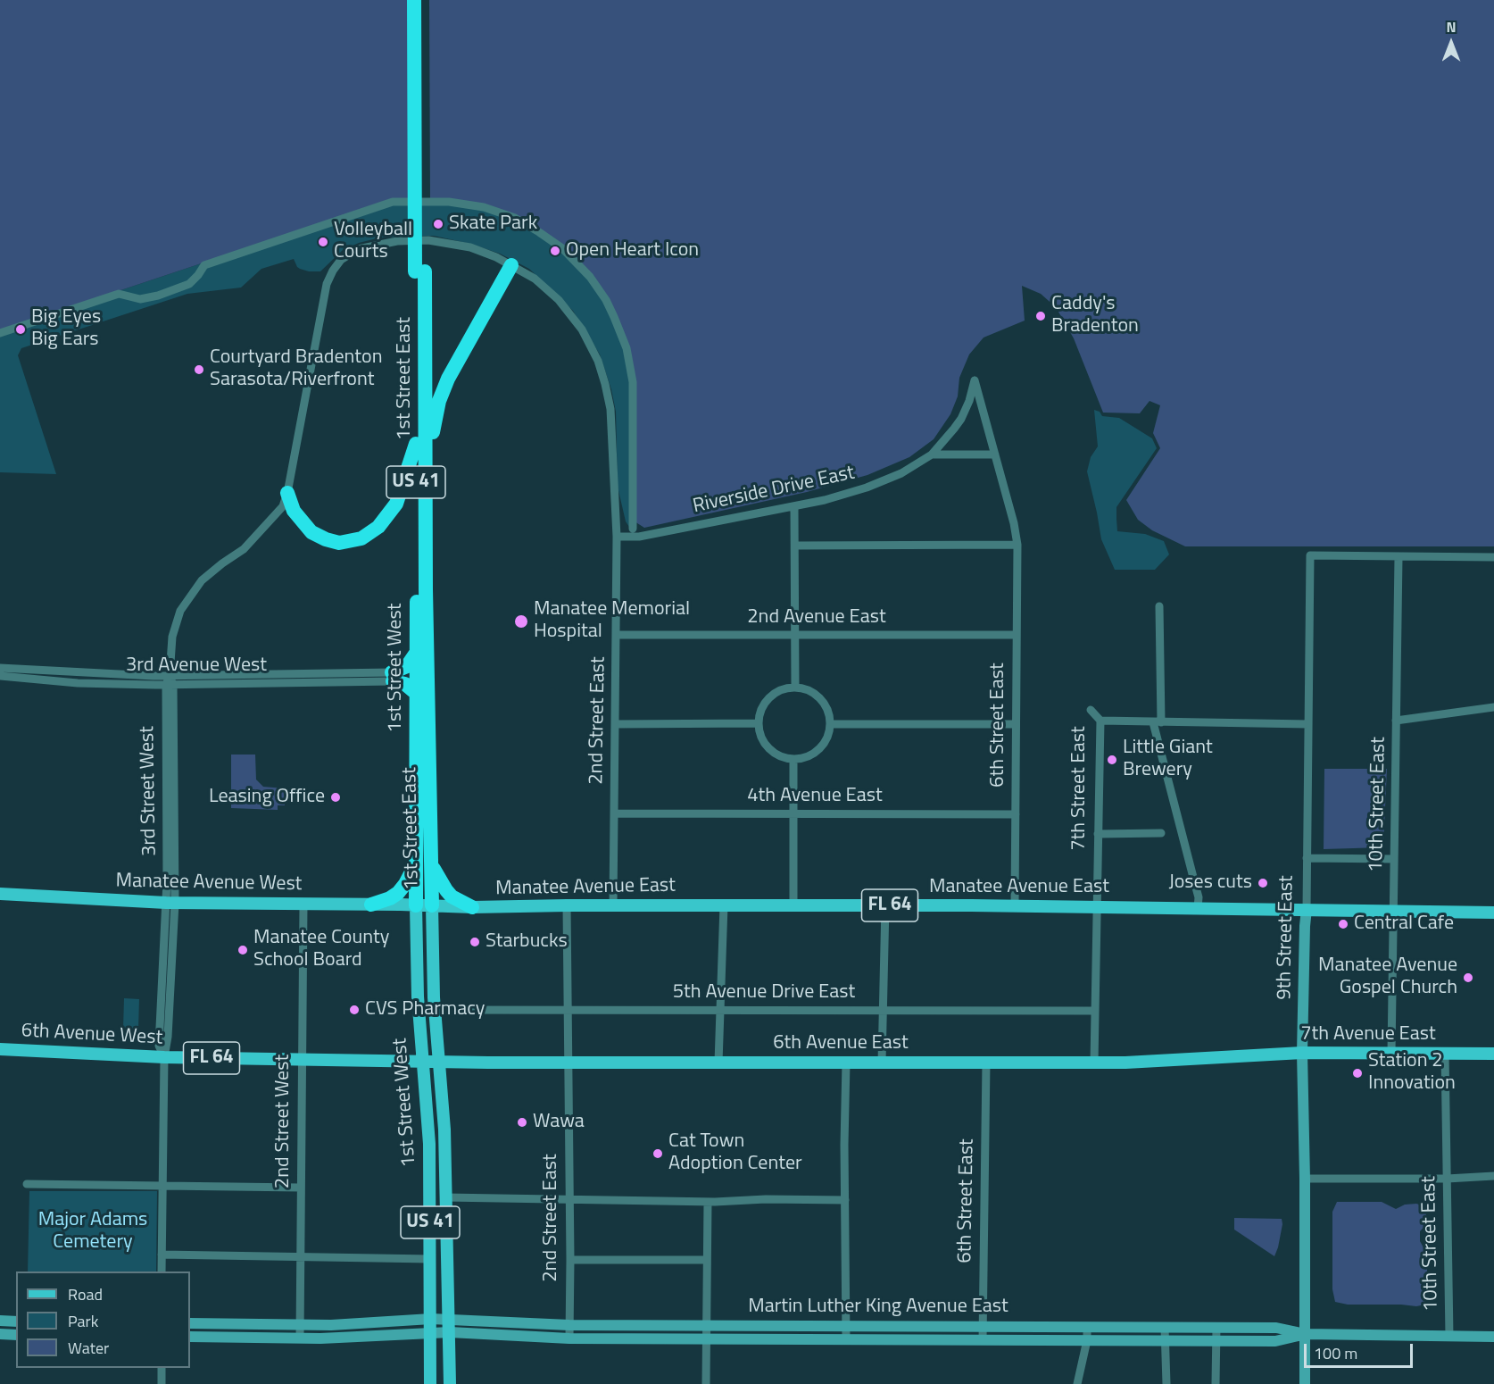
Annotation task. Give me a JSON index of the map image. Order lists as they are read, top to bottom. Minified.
{"streets":{"highway":["1st Street East","US 41","1st Street West"],"main road":["Manatee Avenue West","Manatee Avenue East","FL 64","6th Avenue West","7th Avenue East","6th Avenue East"],"street":["Riverside Drive East","2nd Avenue East","3rd Avenue West","2nd Street East","6th Street East","7th Street East","3rd Street West","4th Avenue East","10th Street East","9th Street East","5th Avenue Drive East","2nd Street West","Martin Luther King Avenue East"]},"crossings":[["1st Street East","US 41"],["1st Street East","1st Street West"],["1st Street East","Manatee Avenue East"],["1st Street East","5th Avenue Drive East"],["1st Street East","6th Avenue West"],["1st Street East","6th Avenue East"],["1st Street East","Martin Luther King Avenue East"],["US 41","1st Street West"],["Riverside Drive East","2nd Street East"],["Riverside Drive East","6th Street East"],["2nd Avenue East","2nd Street East"],["2nd Avenue East","6th Street East"],["3rd Avenue West","3rd Street West"],["1st Street West","Manatee Avenue West"],["1st Street West","Manatee Avenue East"],["1st Street West","6th Avenue West"],["1st Street West","Martin Luther King Avenue East"],["2nd Street East","3rd Street West"],["2nd Street East","4th Avenue East"],["2nd Street East","Manatee Avenue East"],["2nd Street East","5th Avenue Drive East"],["2nd Street East","6th Avenue East"],["2nd Street East","Martin Luther King Avenue East"],["6th Street East","4th Avenue East"],["6th Street East","Manatee Avenue East"],["6th Street East","6th Avenue East"],["6th Street East","Martin Luther King Avenue East"],["7th Street East","Manatee Avenue East"],["7th Street East","5th Avenue Drive East"],["7th Street East","6th Avenue East"],["3rd Street West","Manatee Avenue West"],["3rd Street West","6th Avenue West"],["10th Street East","Manatee Avenue East"],["10th Street East","9th Street East"],["10th Street East","7th Avenue East"],["10th Street East","Martin Luther King Avenue East"],["Manatee Avenue West","Manatee Avenue East"],["Manatee Avenue West","2nd Street West"],["Manatee Avenue East","9th Street East"],["9th Street East","7th Avenue East"],["9th Street East","Martin Luther King Avenue East"],["6th Avenue West","6th Avenue East"],["6th Avenue West","2nd Street West"],["7th Avenue East","6th Avenue East"],["2nd Street West","Martin Luther King Avenue East"]],"parks":["Major Adams Cemetery"],"places":["Skate Park","Volleyball Courts","Open Heart Icon","Caddy's Bradenton","Big Eyes Big Ears","Courtyard Bradenton Sarasota/Riverfront","Manatee Memorial Hospital","Little Giant Brewery","Leasing Office","Joses cuts","Central Cafe","Starbucks","Manatee County School Board","Manatee Avenue Gospel Church","CVS Pharmacy","Station 2 Innovation","Wawa","Cat Town Adoption Center"],"legend":["Road","Park","Water"],"scale_bar":"100 m","north":"top"}
